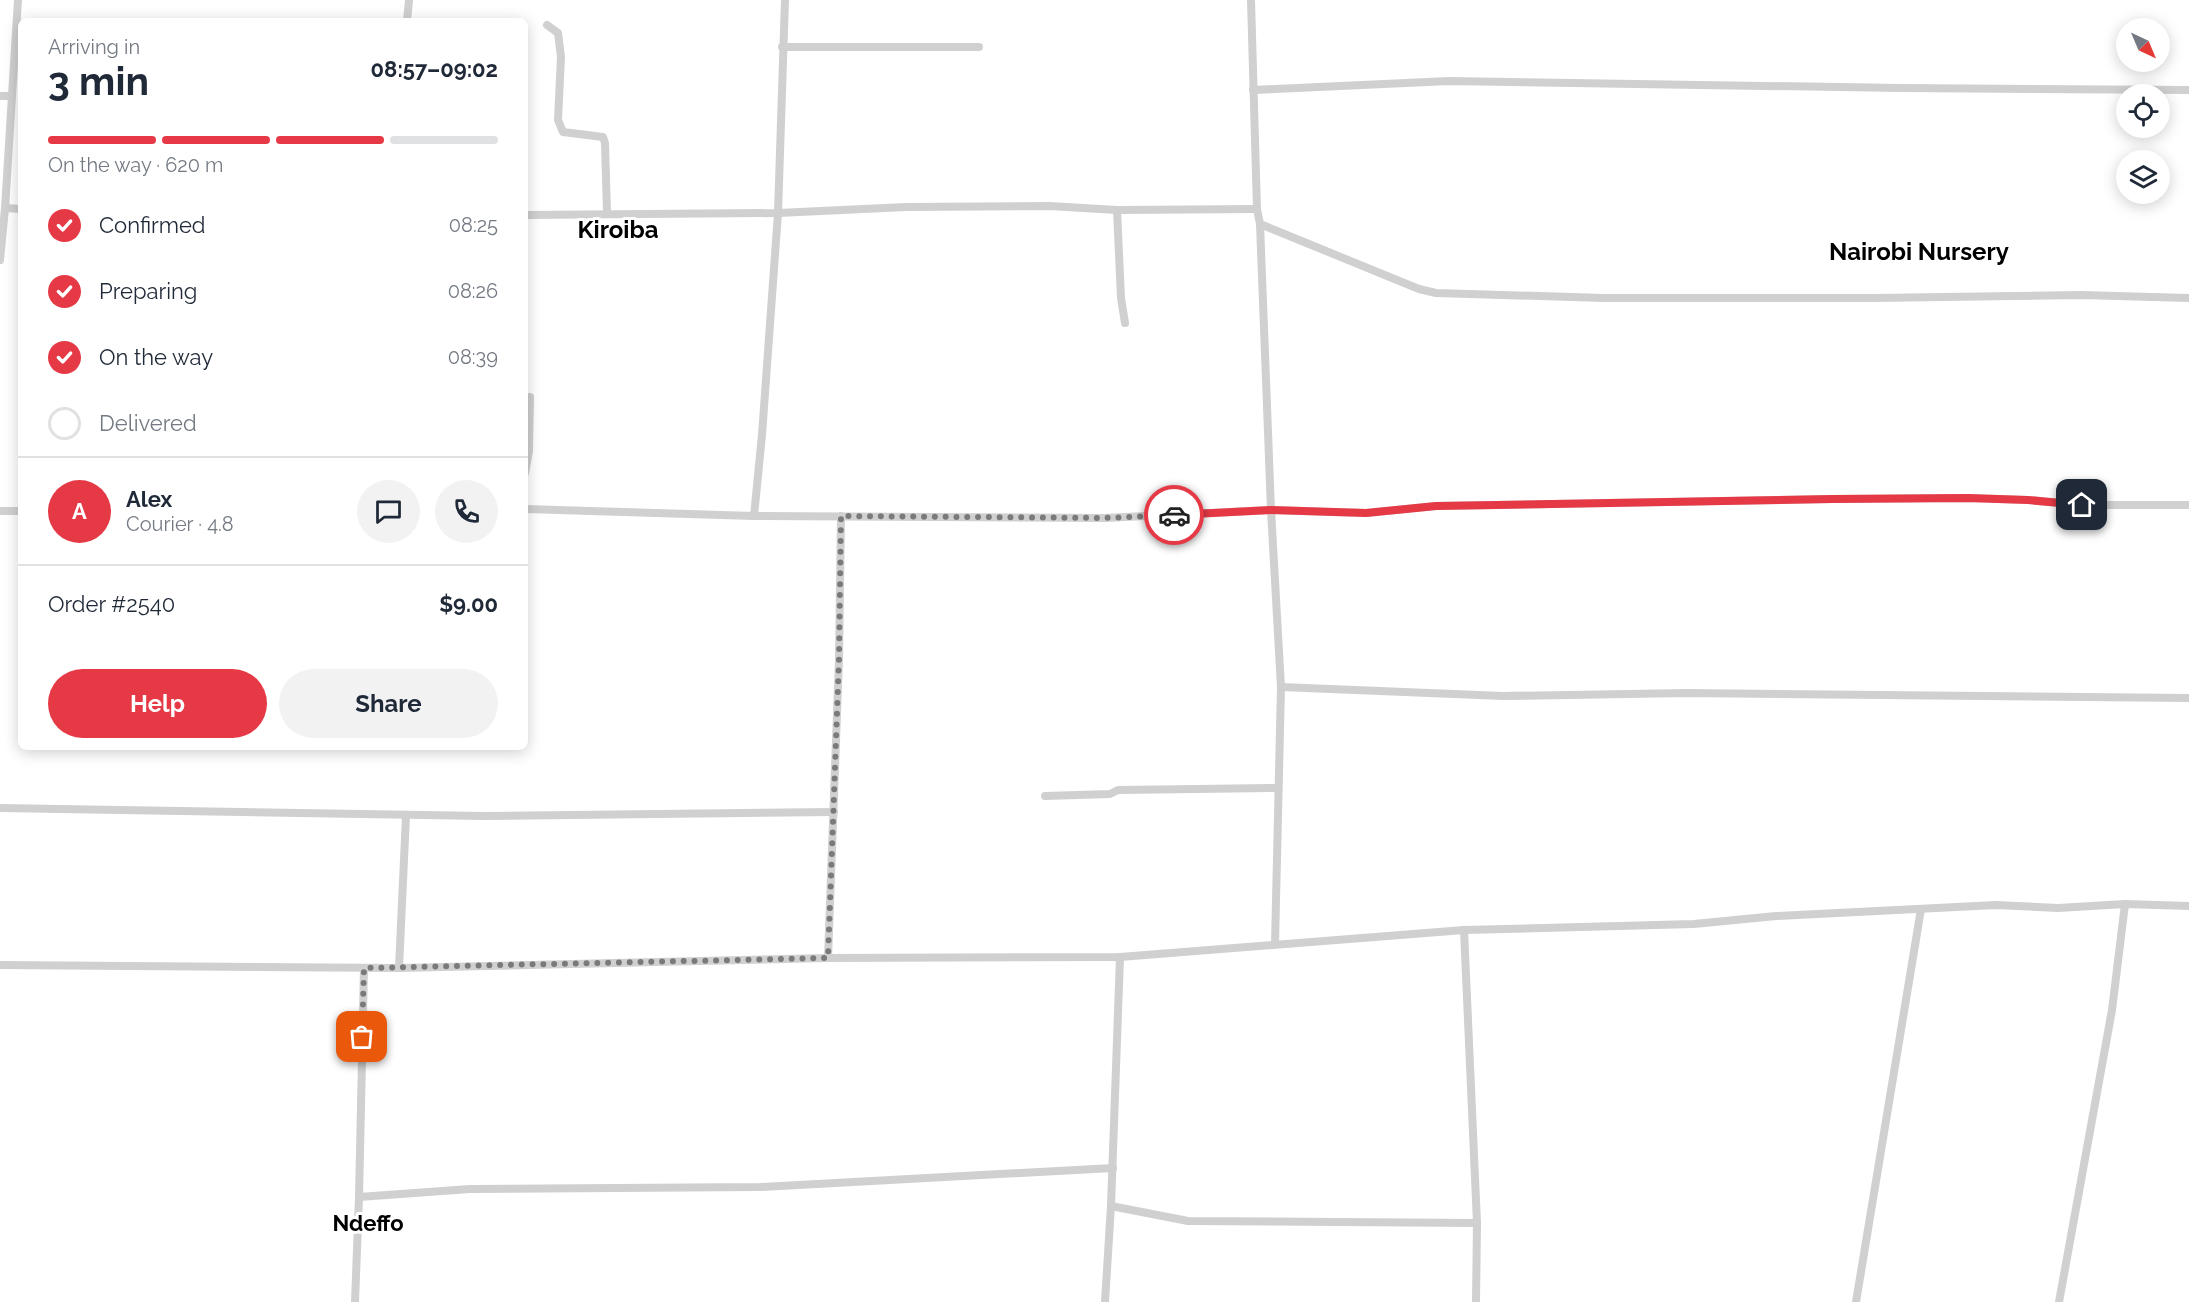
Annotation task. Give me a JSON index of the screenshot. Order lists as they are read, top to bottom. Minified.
{"districts":["Kiroiba","Nairobi Nursery","Ndeffo"],"north":"bottom right","page":{"heading":["3 min","Arriving in","08:57–09:02"],"panel":["Alex","Courier · 4.8","Order #2540","$9.00"],"bar":"On the way · 620 m","list":[["Confirmed","08:25"],["Preparing","08:26"],["On the way","08:39"],"Delivered"],"round":"A","buttons":["Help","Share"]}}
